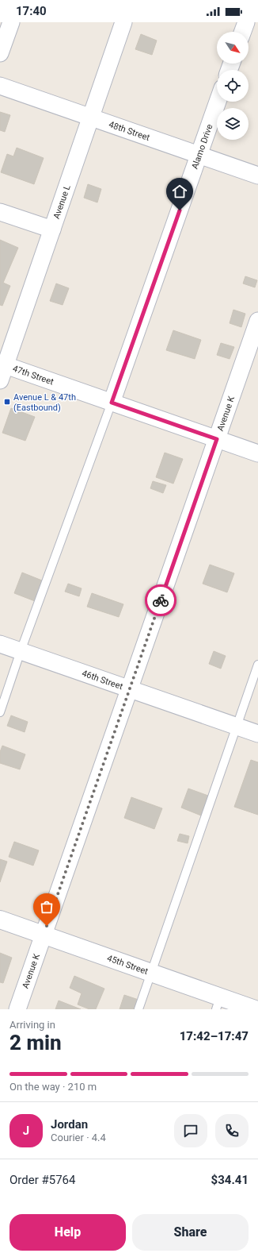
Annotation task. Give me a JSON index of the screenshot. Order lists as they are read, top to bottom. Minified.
{"streets":{"main road":["45th Street"],"street":["48th Street","Alamo Drive","Avenue L","47th Street","Avenue K","46th Street"]},"crossings":[["48th Street","Alamo Drive"],["48th Street","Avenue L"],["Alamo Drive","47th Street"],["Avenue L","47th Street"],["47th Street","Avenue K"],["Avenue K","46th Street"],["Avenue K","45th Street"]],"places":{"transit":["Avenue L & 47th (Eastbound)"]},"north":"bottom right","page":{"status":"17:40","heading":["2 min","Arriving in","17:42–17:47"],"panel":["Jordan","Courier · 4.4","Order #5764","$34.41"],"bar":"On the way · 210 m","round":"J","buttons":["Help","Share"]}}
